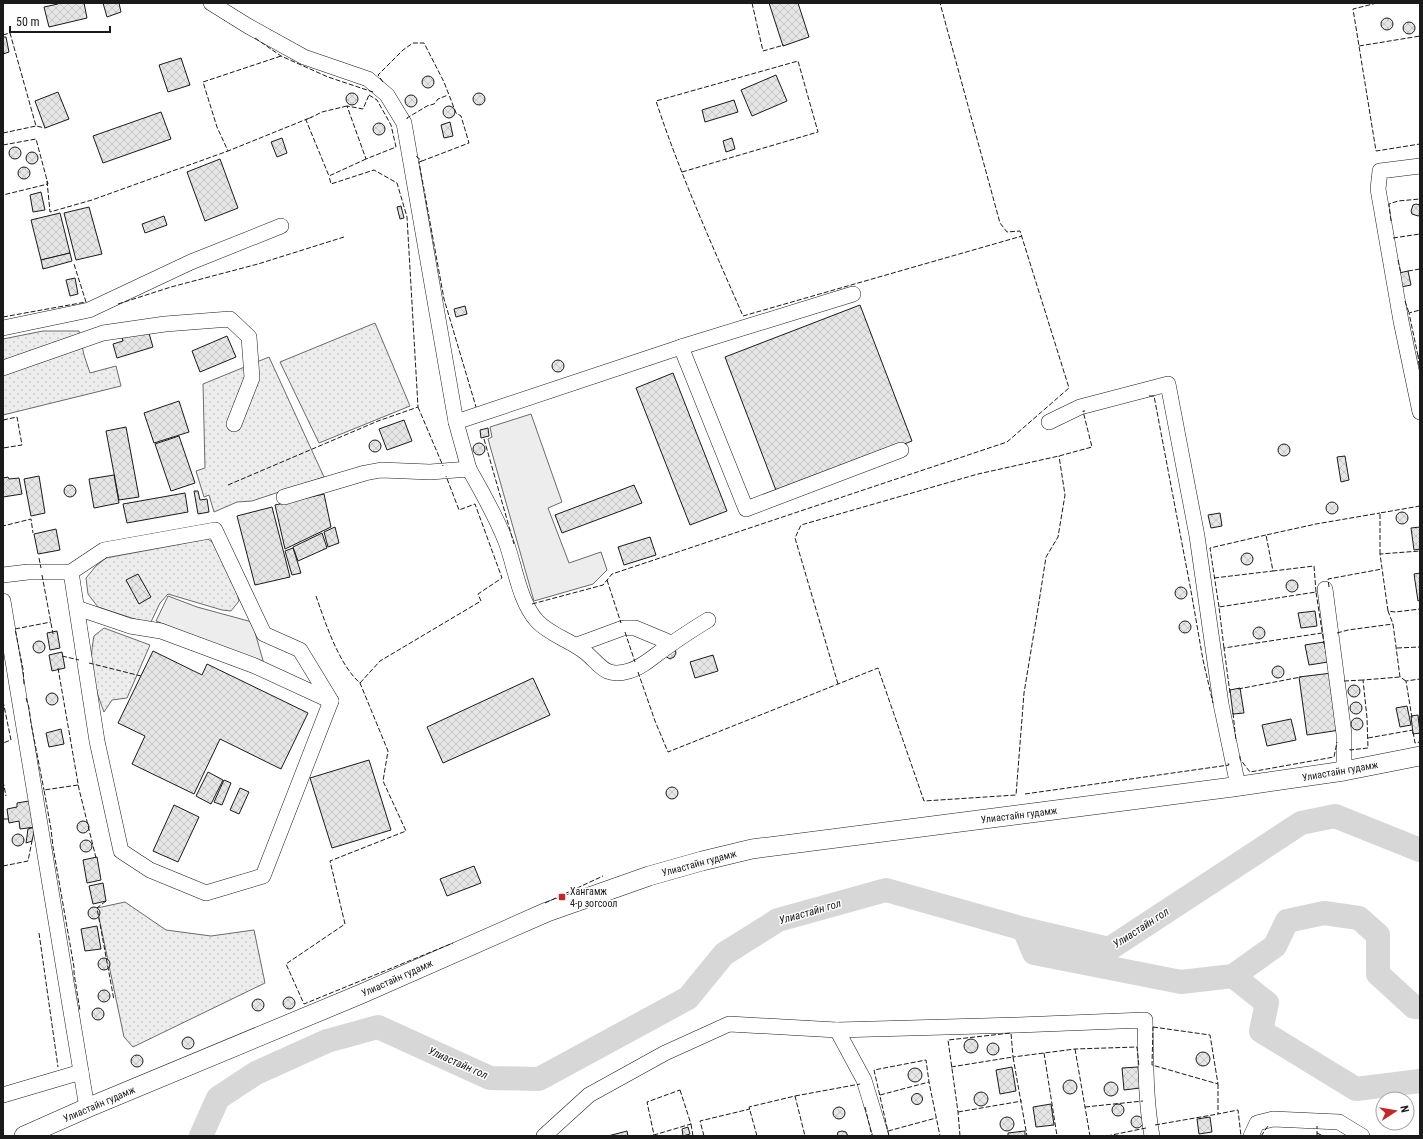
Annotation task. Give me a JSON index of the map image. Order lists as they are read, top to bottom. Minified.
{"streets":{"main road":["Улиастайн гудамж"]},"water":["Улиастайн гол"],"places":{"transit":["Хангамж 4-р зогсоол"]},"scale_bar":"50 m","north":"right"}
